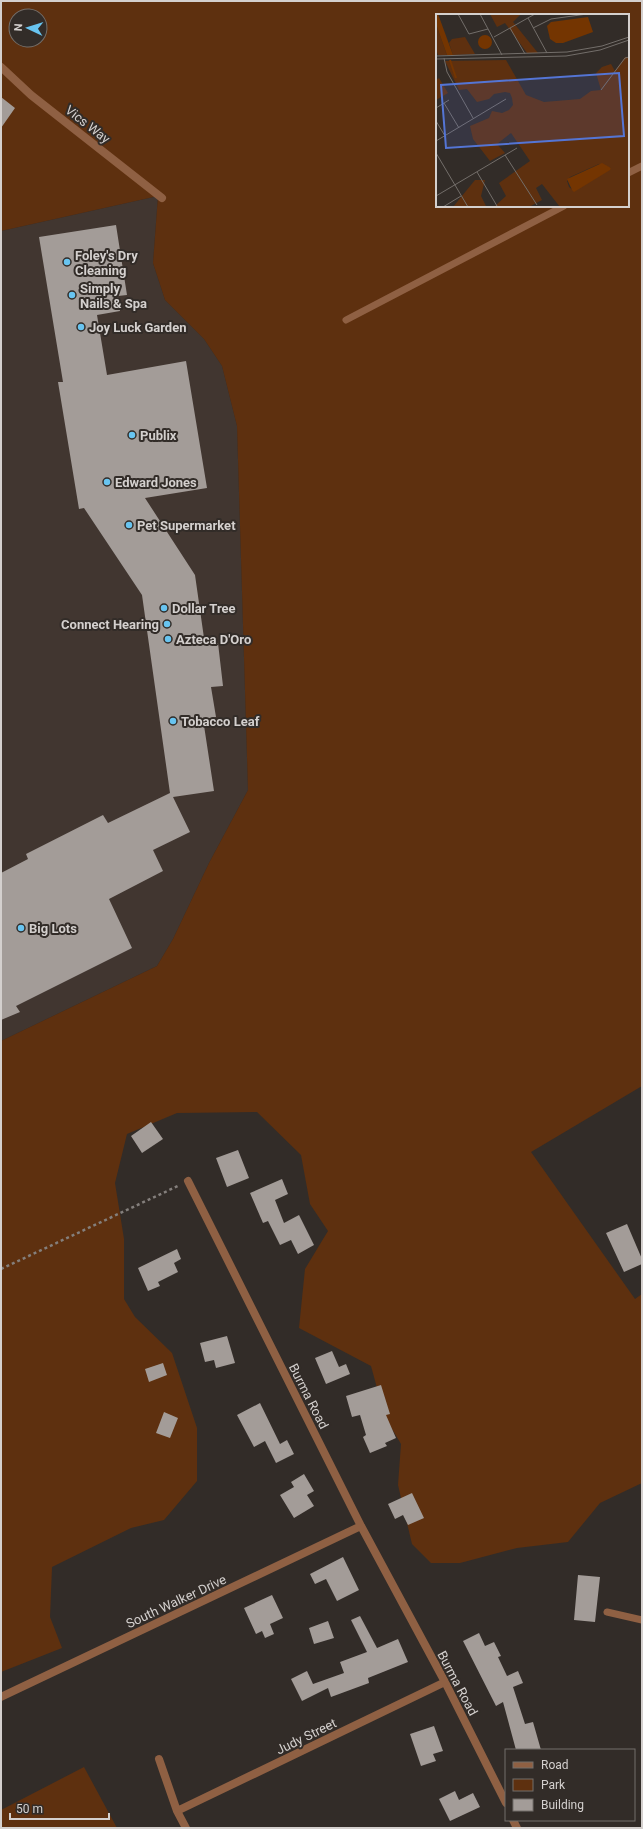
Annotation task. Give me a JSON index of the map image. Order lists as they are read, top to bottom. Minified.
{"streets":{"street":["Vics Way","Burma Road","South Walker Drive","Judy Street"]},"crossings":[["Burma Road","South Walker Drive"],["Burma Road","Judy Street"]],"places":["Foley's Dry Cleaning","Simply Nails & Spa","Joy Luck Garden","Publix","Edward Jones","Pet Supermarket","Dollar Tree","Connect Hearing","Azteca D'Oro","Tobacco Leaf","Big Lots"],"legend":["Road","Park","Building"],"scale_bar":"50 m","north":"left"}
